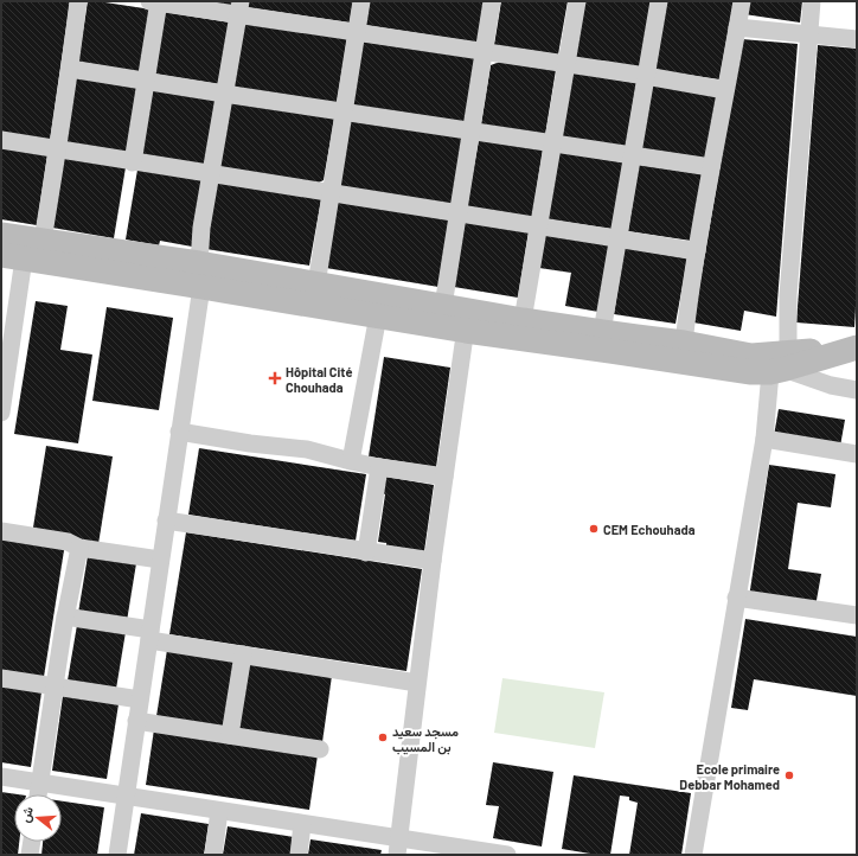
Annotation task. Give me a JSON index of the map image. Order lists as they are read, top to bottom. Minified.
{"places":{"health":["Hôpital Cité Chouhada"],"other":["CEM Echouhada","مسجد سعيد بن المسيب","Ecole primaire Debbar Mohamed"]},"north":"left"}
